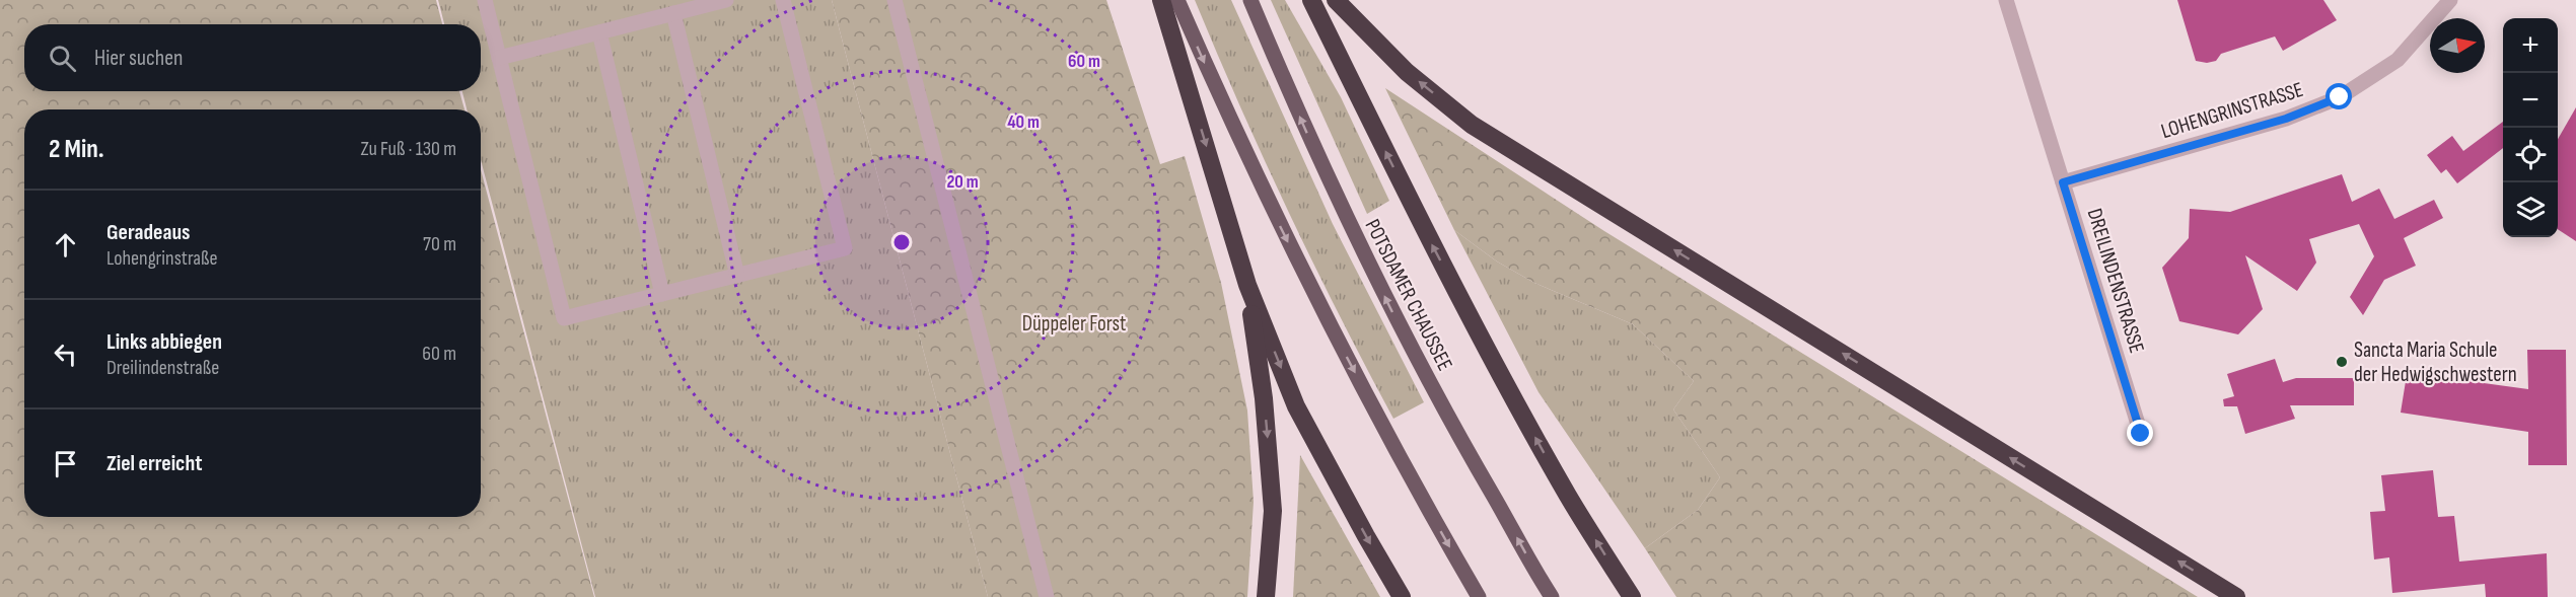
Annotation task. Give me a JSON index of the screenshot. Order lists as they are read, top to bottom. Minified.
{"streets":{"main road":["POTSDAMER CHAUSSEE"],"street":["LOHENGRINSTRASSE","DREILINDENSTRASSE"]},"crossings":[["LOHENGRINSTRASSE","DREILINDENSTRASSE"]],"parks":["Düppeler Forst"],"places":["Sancta Maria Schule der Hedwigschwestern"],"north":"right","page":{"map_buttons":["+","−"],"search":"Hier suchen","heading":["2 Min.","Zu Fuß · 130 m"],"list":[["Geradeaus","Lohengrinstraße","70 m"],["Links abbiegen","Dreilindenstraße","60 m"],"Ziel erreicht"]},"rings":["60 m","40 m","20 m"]}
